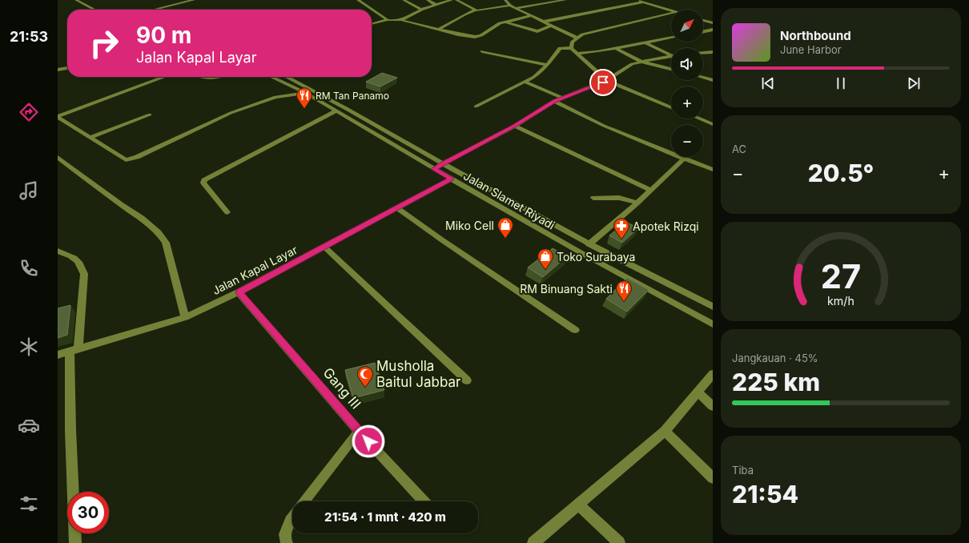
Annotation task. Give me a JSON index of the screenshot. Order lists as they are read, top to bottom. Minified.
{"streets":{"street":["Jalan Slamet Riyadi","Jalan Kapal Layar","Gang III"]},"crossings":[["Jalan Slamet Riyadi","Jalan Kapal Layar"],["Jalan Kapal Layar","Gang III"]],"places":{"restaurant":["RM Tan Panamo","RM Binuang Sakti"],"shop":["Miko Cell","Toko Surabaya"],"pharmacy":["Apotek Rizqi"],"mosque":["Musholla Baitul Jabbar"]},"north":"top right","page":{"tabs":"21:53","map_buttons":["+","−"],"turn":["90 m","Jalan Kapal Layar"],"song":["Northbound","June Harbor"],"tile":["AC",["Jangkauan · 45%","225 km"],["Tiba","21:54"]],"heat":["−","20.5°","+"],"limit":"30","trip":"21:54 · 1 mnt · 420 m","gauge":["27","km/h"]}}
